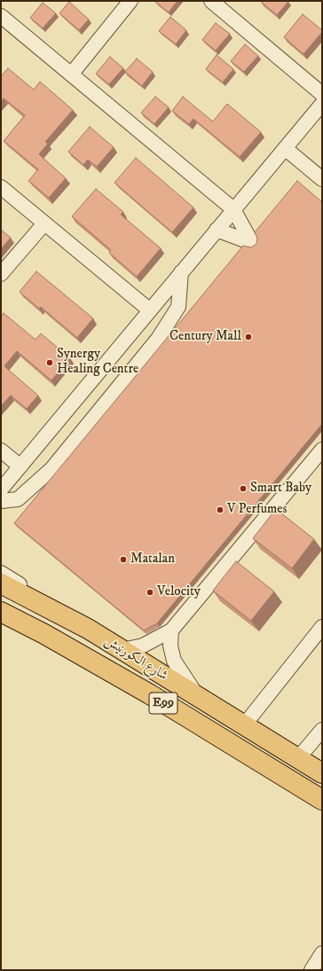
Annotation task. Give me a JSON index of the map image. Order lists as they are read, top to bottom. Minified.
{"streets":{"highway":["شارع الكورنيش","E99"]},"places":["Century Mall","Synergy Healing Centre","Smart Baby","V Perfumes","Matalan","Velocity"]}
